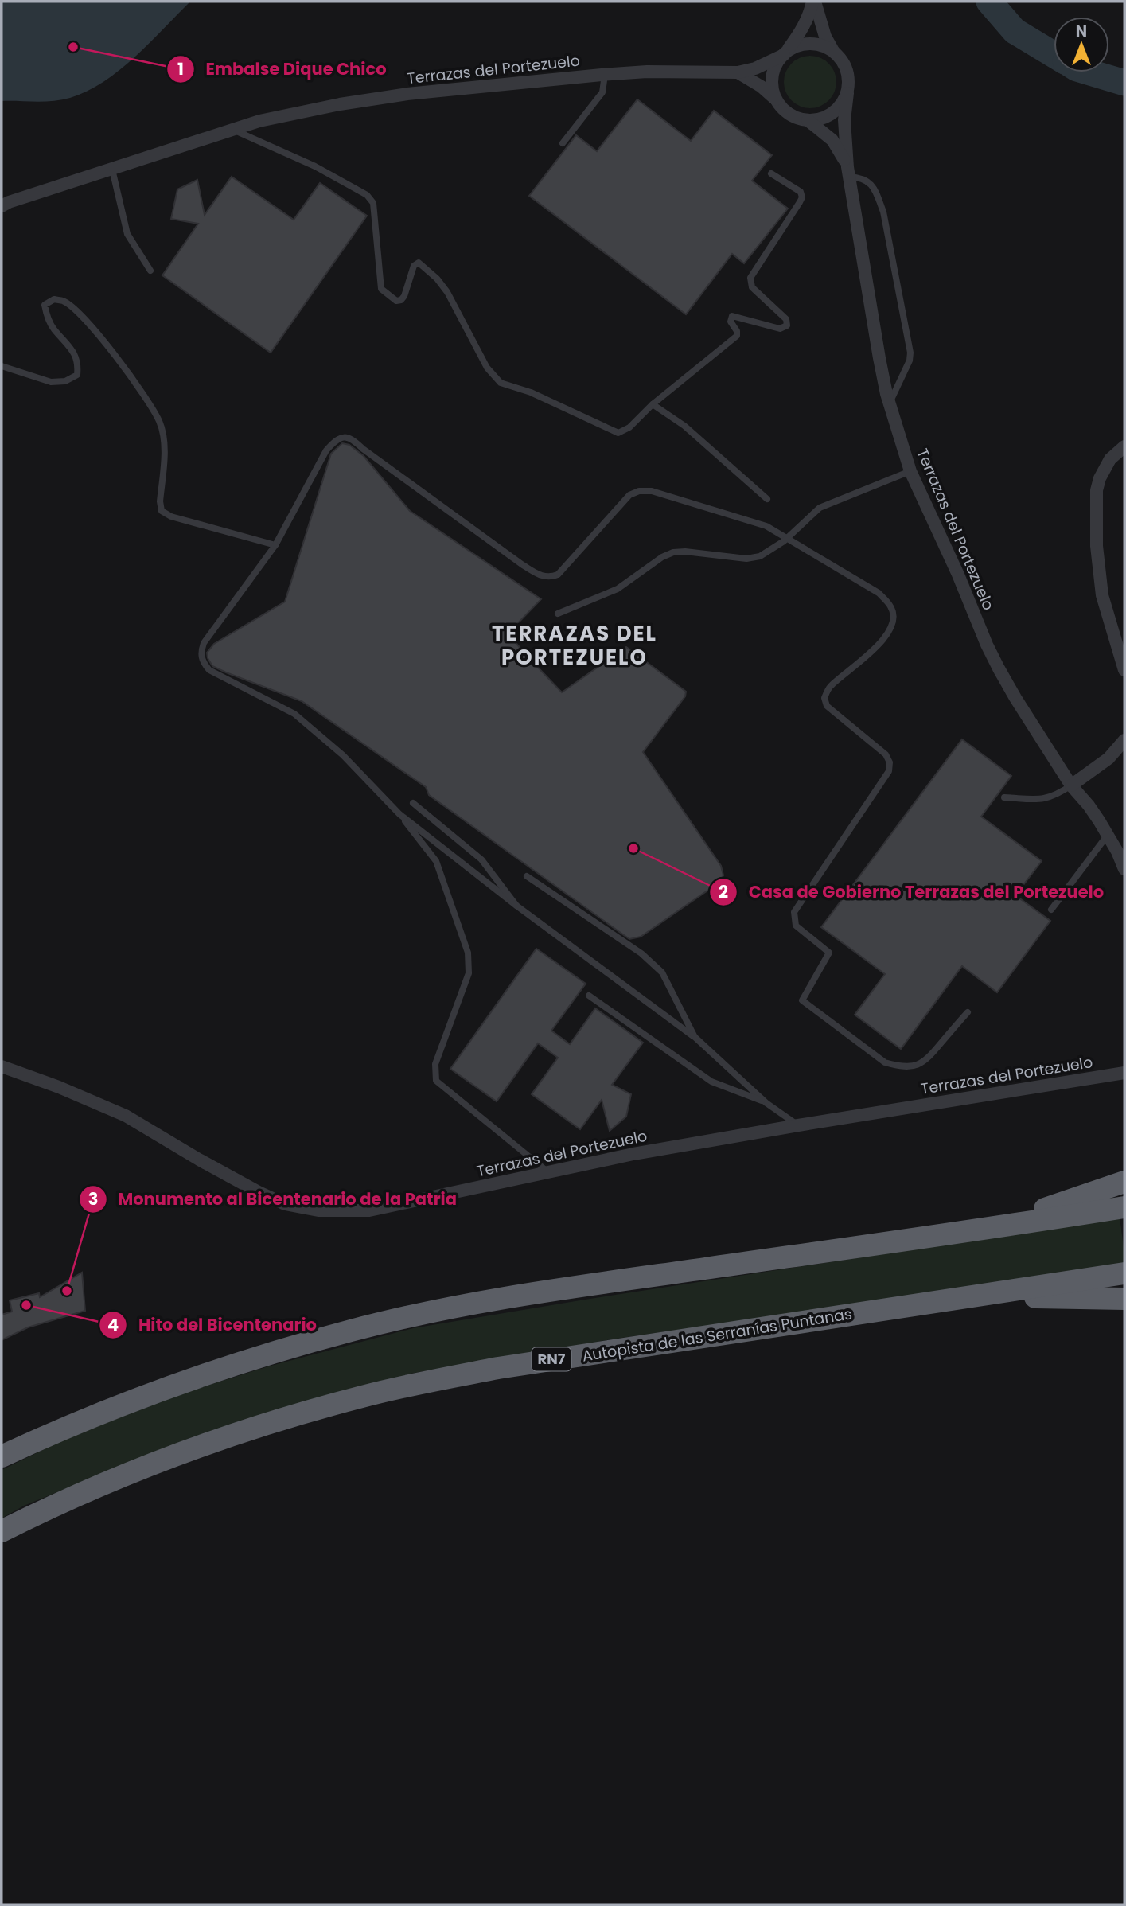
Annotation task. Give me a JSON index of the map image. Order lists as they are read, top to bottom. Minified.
{"streets":{"highway":["Autopista de las Serranías Puntanas","RN7"],"street":["Terrazas del Portezuelo"]},"districts":["TERRAZAS DEL PORTEZUELO"],"places":["Embalse Dique Chico","Casa de Gobierno Terrazas del Portezuelo","Monumento al Bicentenario de la Patria","Hito del Bicentenario"],"north":"top"}
